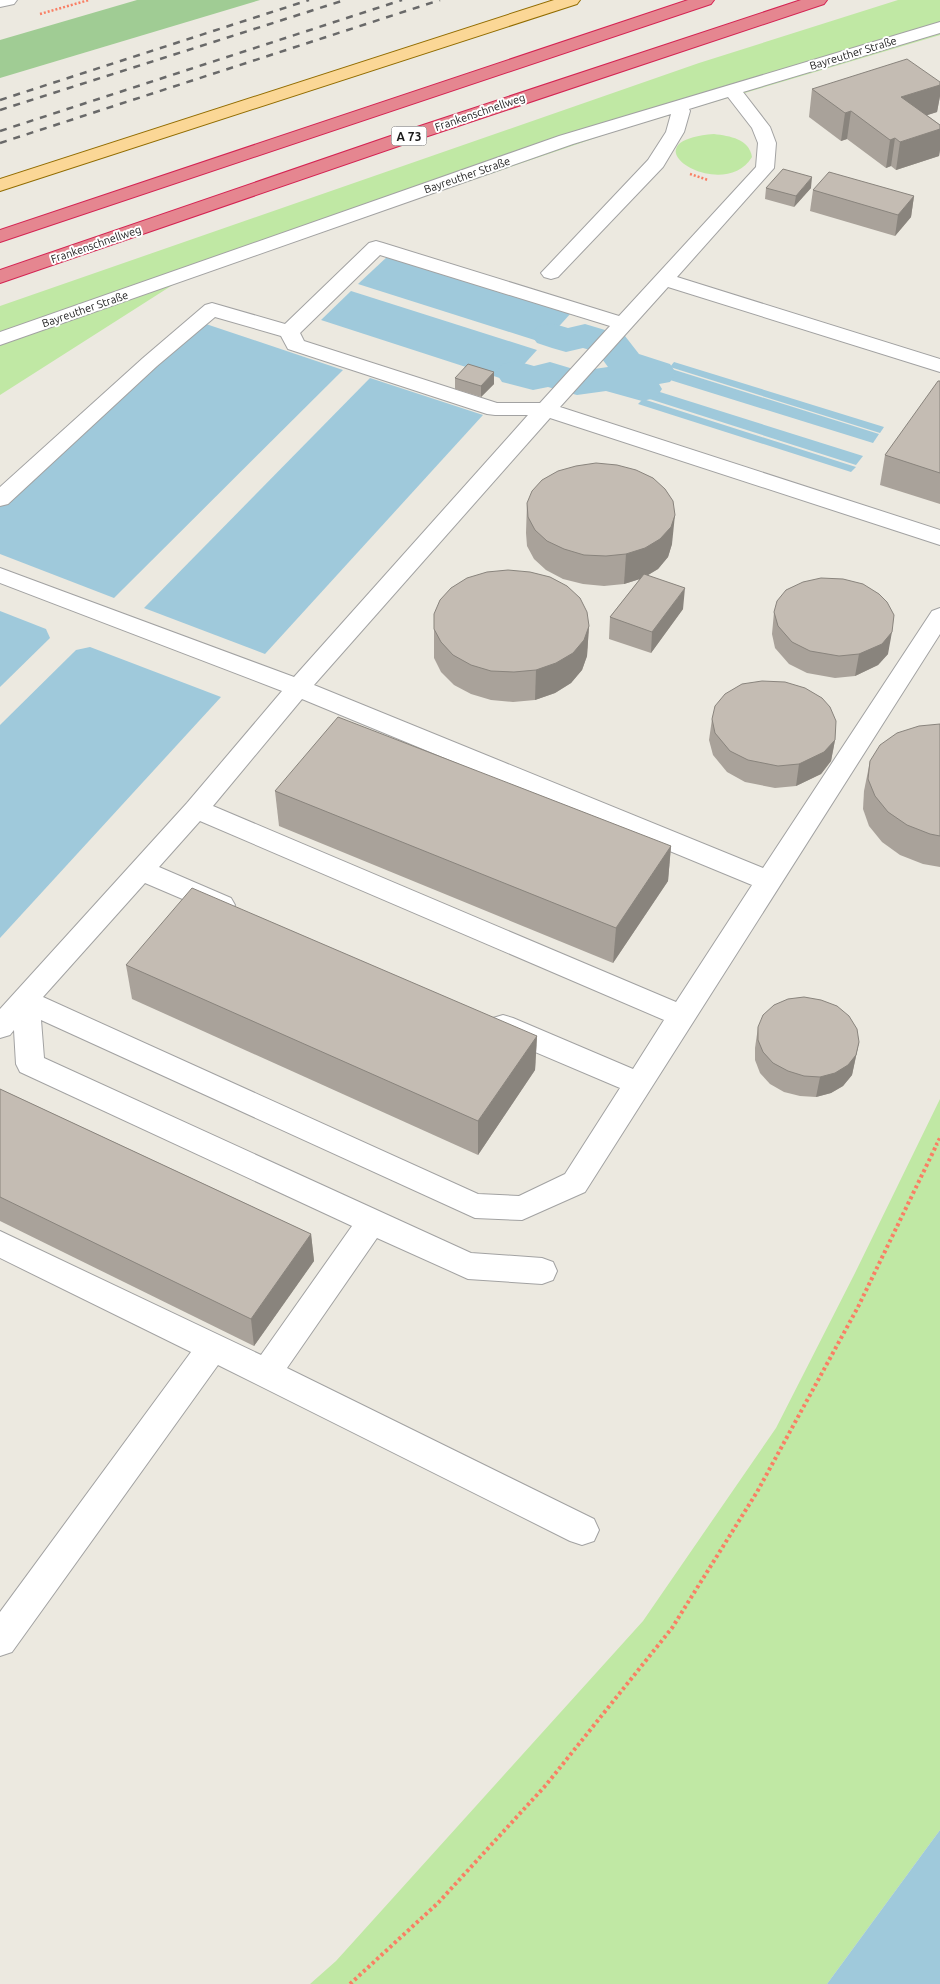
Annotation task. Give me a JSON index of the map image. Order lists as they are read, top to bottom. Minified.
{"streets":{"highway":["Frankenschnellweg","A 73"],"street":["Bayreuther Straße"]}}
